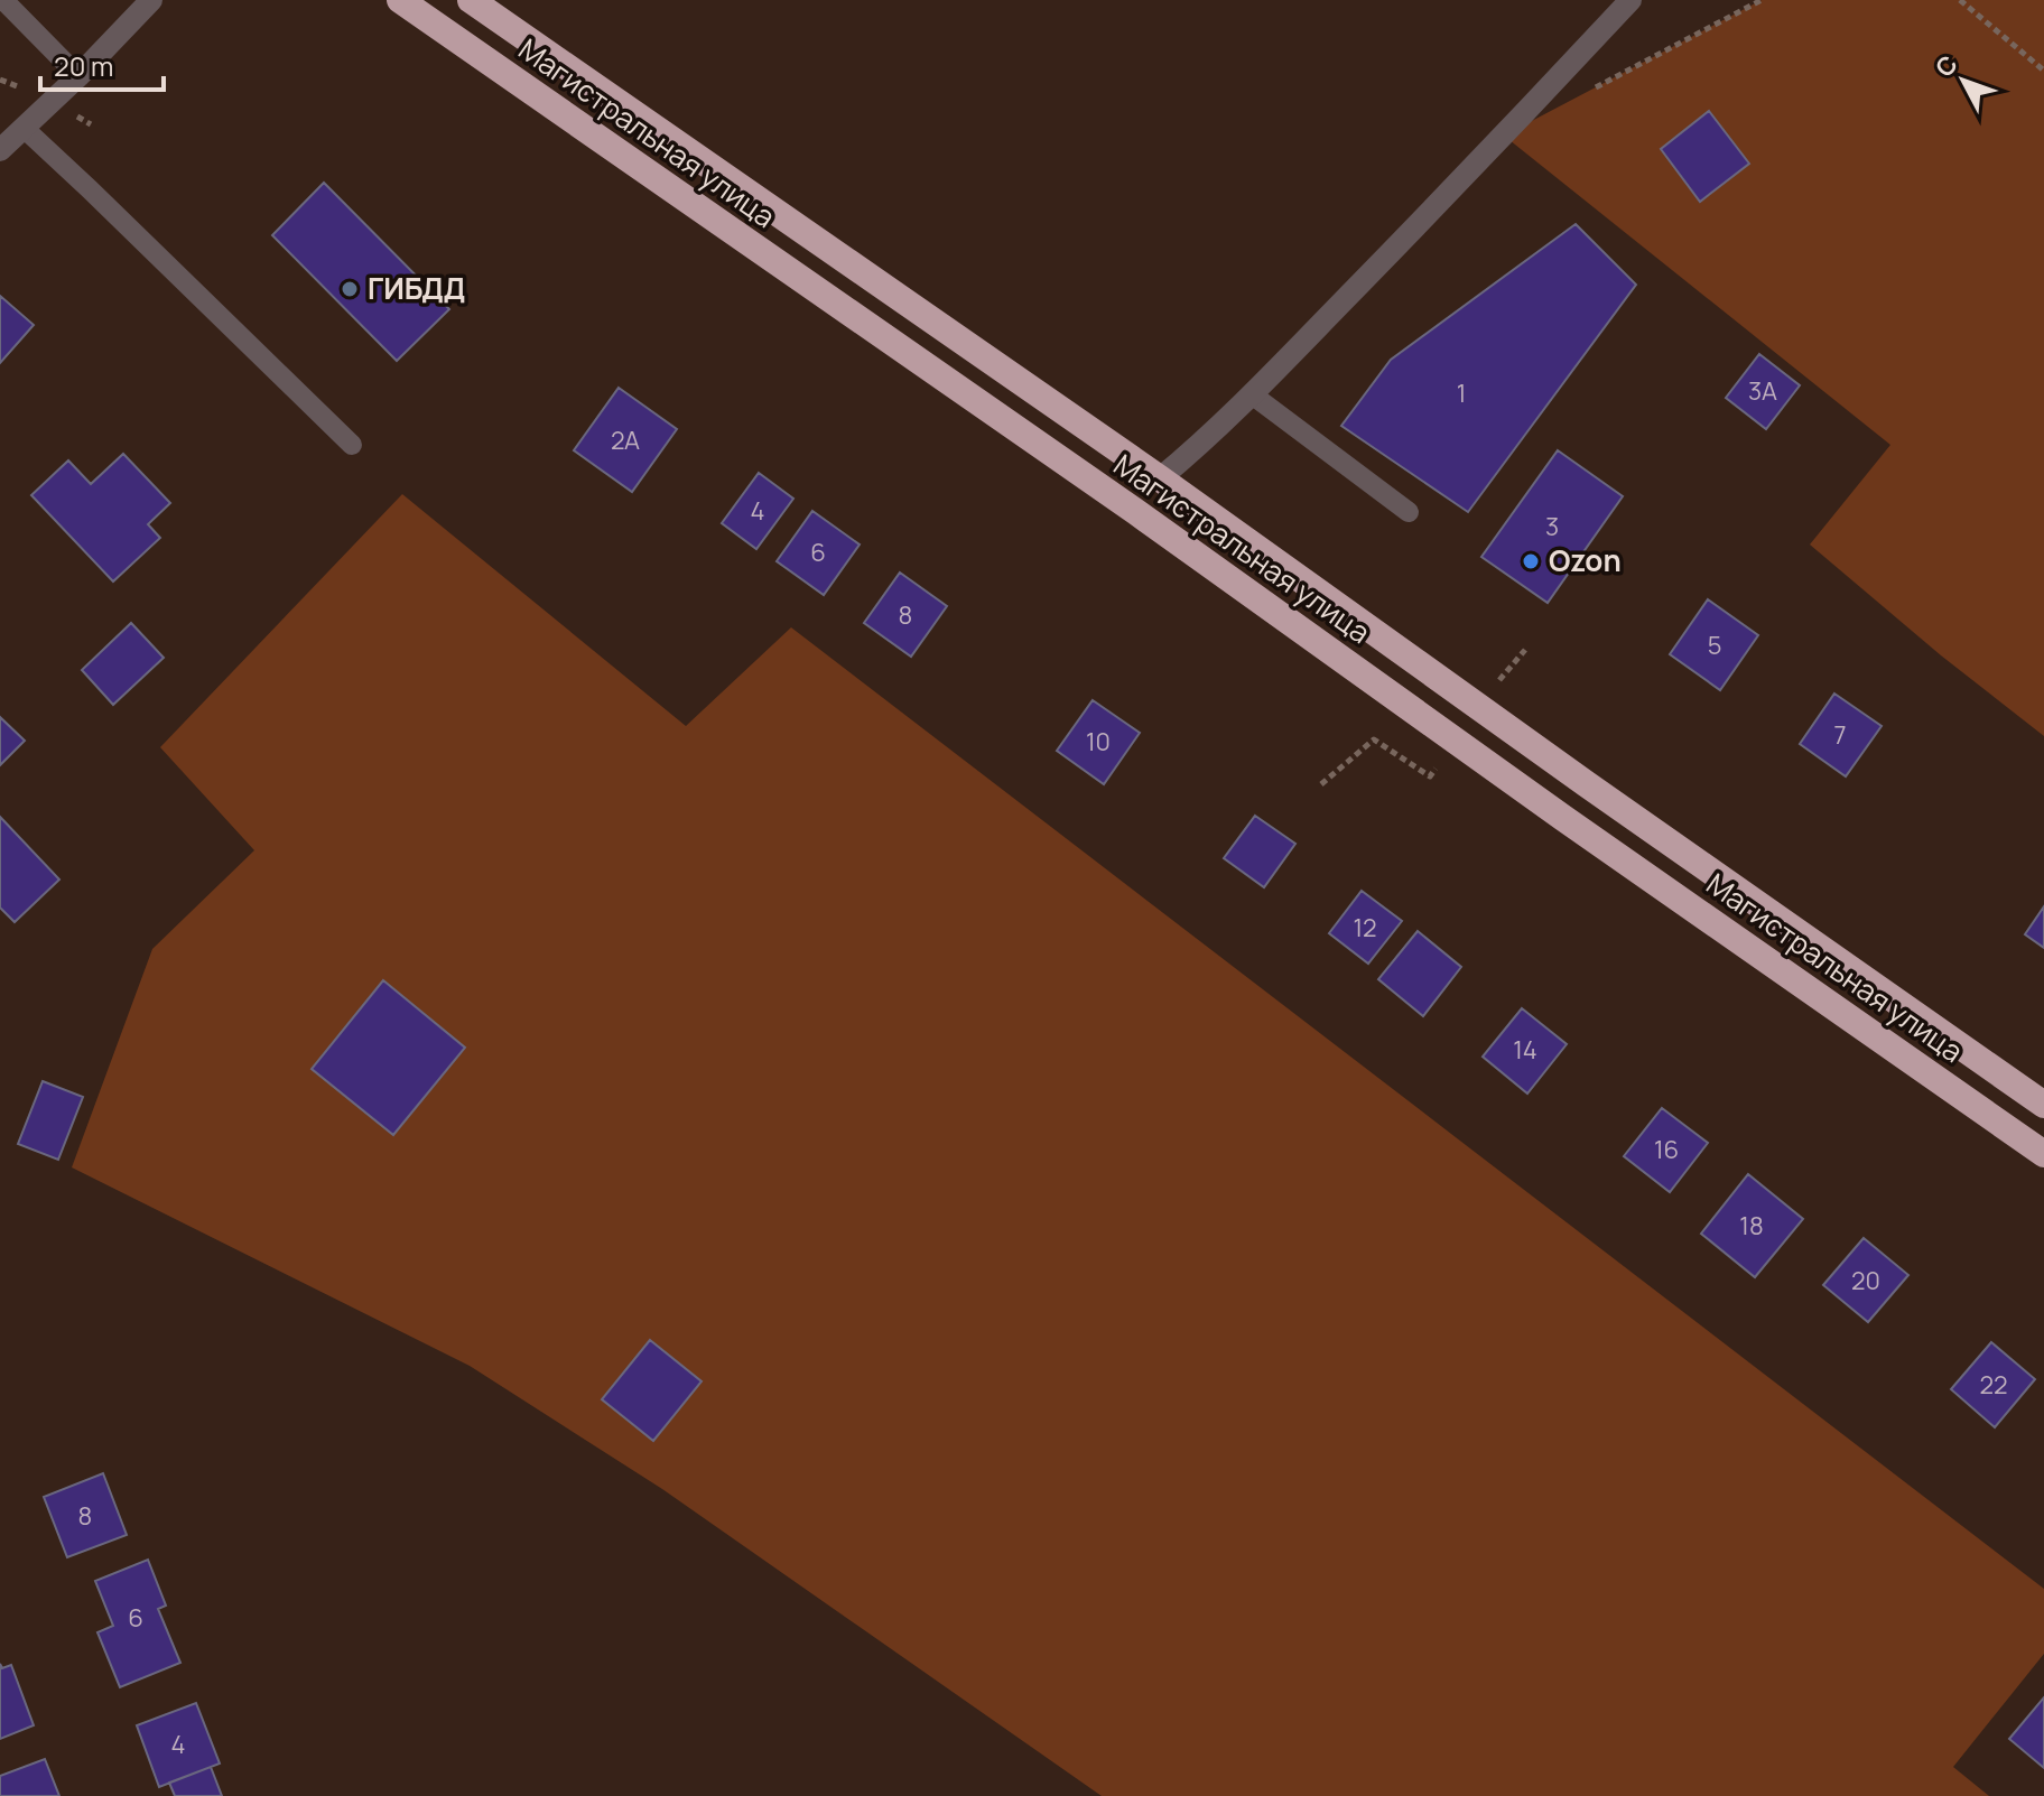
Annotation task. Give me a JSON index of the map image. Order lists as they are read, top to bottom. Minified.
{"streets":{"highway":["Магистральная улица"]},"places":["ГИБДД","Ozon"],"house_numbers":["3А","1","2А","4","3","6","8","5","7","10","12","14","16","18","20","22","8","6","4"],"scale_bar":"20 m","north":"top left"}
